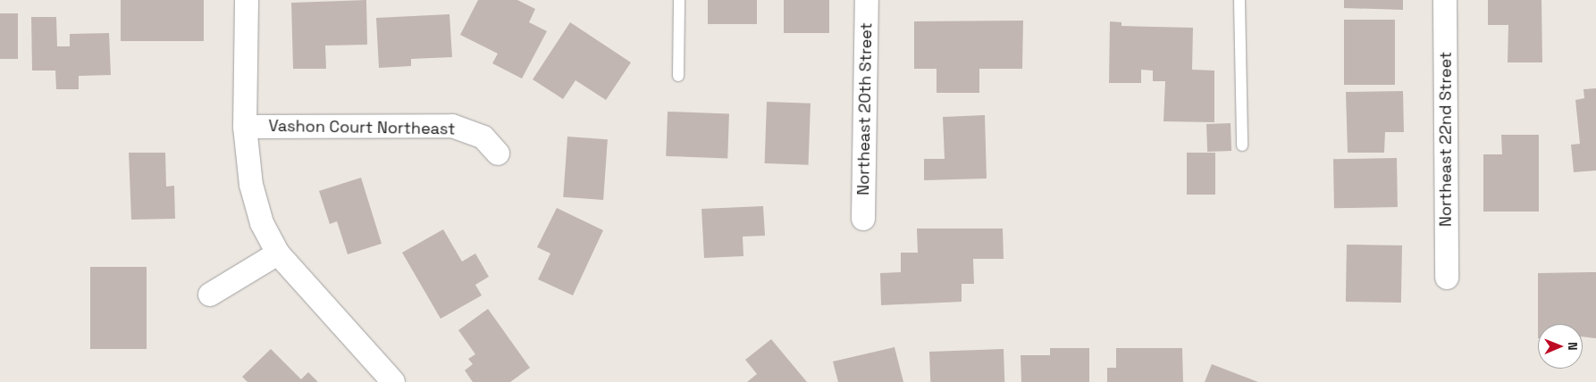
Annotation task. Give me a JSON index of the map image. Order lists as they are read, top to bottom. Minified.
{"streets":{"street":["Northeast 20th Street","Vashon Court Northeast","Northeast 22nd Street"]},"north":"right"}
